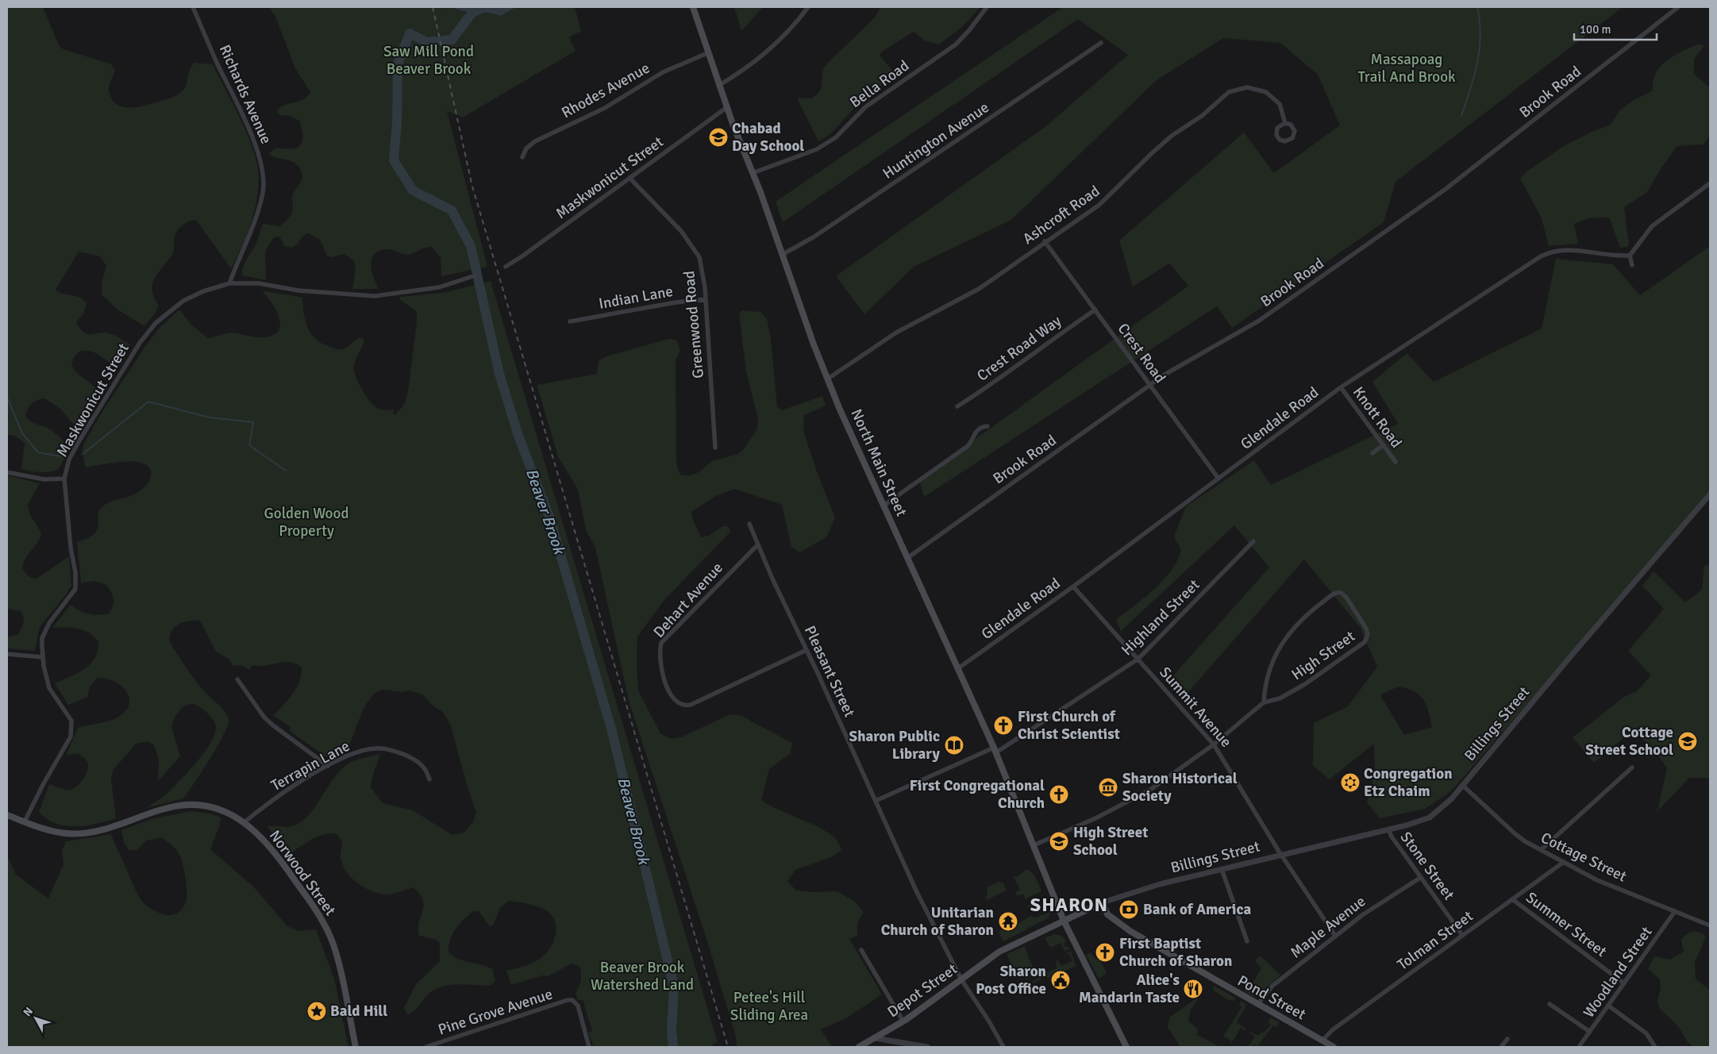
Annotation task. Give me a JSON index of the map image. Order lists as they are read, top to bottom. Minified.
{"streets":{"main road":["North Main Street","Norwood Street","Depot Street","Pond Street"],"street":["Bella Road","Rhodes Avenue","Brook Road","Richards Avenue","Huntington Avenue","Maskwonicut Street","Ashcroft Road","Indian Lane","Greenwood Road","Crest Road Way","Crest Road","Knott Road","Glendale Road","Dehart Avenue","Highland Street","High Street","Pleasant Street","Summit Avenue","Billings Street","Terrapin Lane","Cottage Street","Stone Street","Summer Street","Maple Avenue","Tolman Street","Woodland Street","Pine Grove Avenue"]},"crossings":[["Bella Road","North Main Street"],["Rhodes Avenue","North Main Street"],["Brook Road","Crest Road"],["Brook Road","North Main Street"],["Richards Avenue","Maskwonicut Street"],["Huntington Avenue","North Main Street"],["Maskwonicut Street","Greenwood Road"],["Maskwonicut Street","North Main Street"],["Maskwonicut Street","Norwood Street"],["Ashcroft Road","Crest Road"],["Ashcroft Road","North Main Street"],["Indian Lane","Greenwood Road"],["Crest Road Way","Crest Road"],["Crest Road","Glendale Road"],["Knott Road","Glendale Road"],["Glendale Road","North Main Street"],["Glendale Road","Summit Avenue"],["North Main Street","Highland Street"],["North Main Street","High Street"],["North Main Street","Depot Street"],["Dehart Avenue","Pleasant Street"],["Highland Street","Pleasant Street"],["Highland Street","Summit Avenue"],["High Street","Summit Avenue"],["Pleasant Street","Depot Street"],["Summit Avenue","Billings Street"],["Summit Avenue","Maple Avenue"],["Billings Street","Cottage Street"],["Billings Street","Stone Street"],["Billings Street","Depot Street"],["Billings Street","Pond Street"],["Terrapin Lane","Norwood Street"],["Cottage Street","Tolman Street"],["Cottage Street","Woodland Street"],["Stone Street","Maple Avenue"],["Stone Street","Tolman Street"],["Summer Street","Tolman Street"],["Summer Street","Woodland Street"],["Maple Avenue","Pond Street"],["Tolman Street","Pond Street"],["Depot Street","Pond Street"]],"districts":["SHARON"],"water":["Beaver Brook"],"parks":["Saw Mill Pond Beaver Brook","Massapoag Trail And Brook","Golden Wood Property","Beaver Brook Watershed Land","Petee's Hill Sliding Area"],"places":{"school or university":["Chabad Day School","Cottage Street School","High Street School"],"church":["First Church of Christ Scientist","First Congregational Church","First Baptist Church of Sharon"],"library":["Sharon Public Library"],"synagogue":["Congregation Etz Chaim"],"museum":["Sharon Historical Society"],"bank":["Bank of America"],"temple":["Unitarian Church of Sharon"],"public building":["Sharon Post Office"],"restaurant":["Alice's Mandarin Taste"],"place":["Bald Hill"]},"scale_bar":"100 m","north":"top left"}
